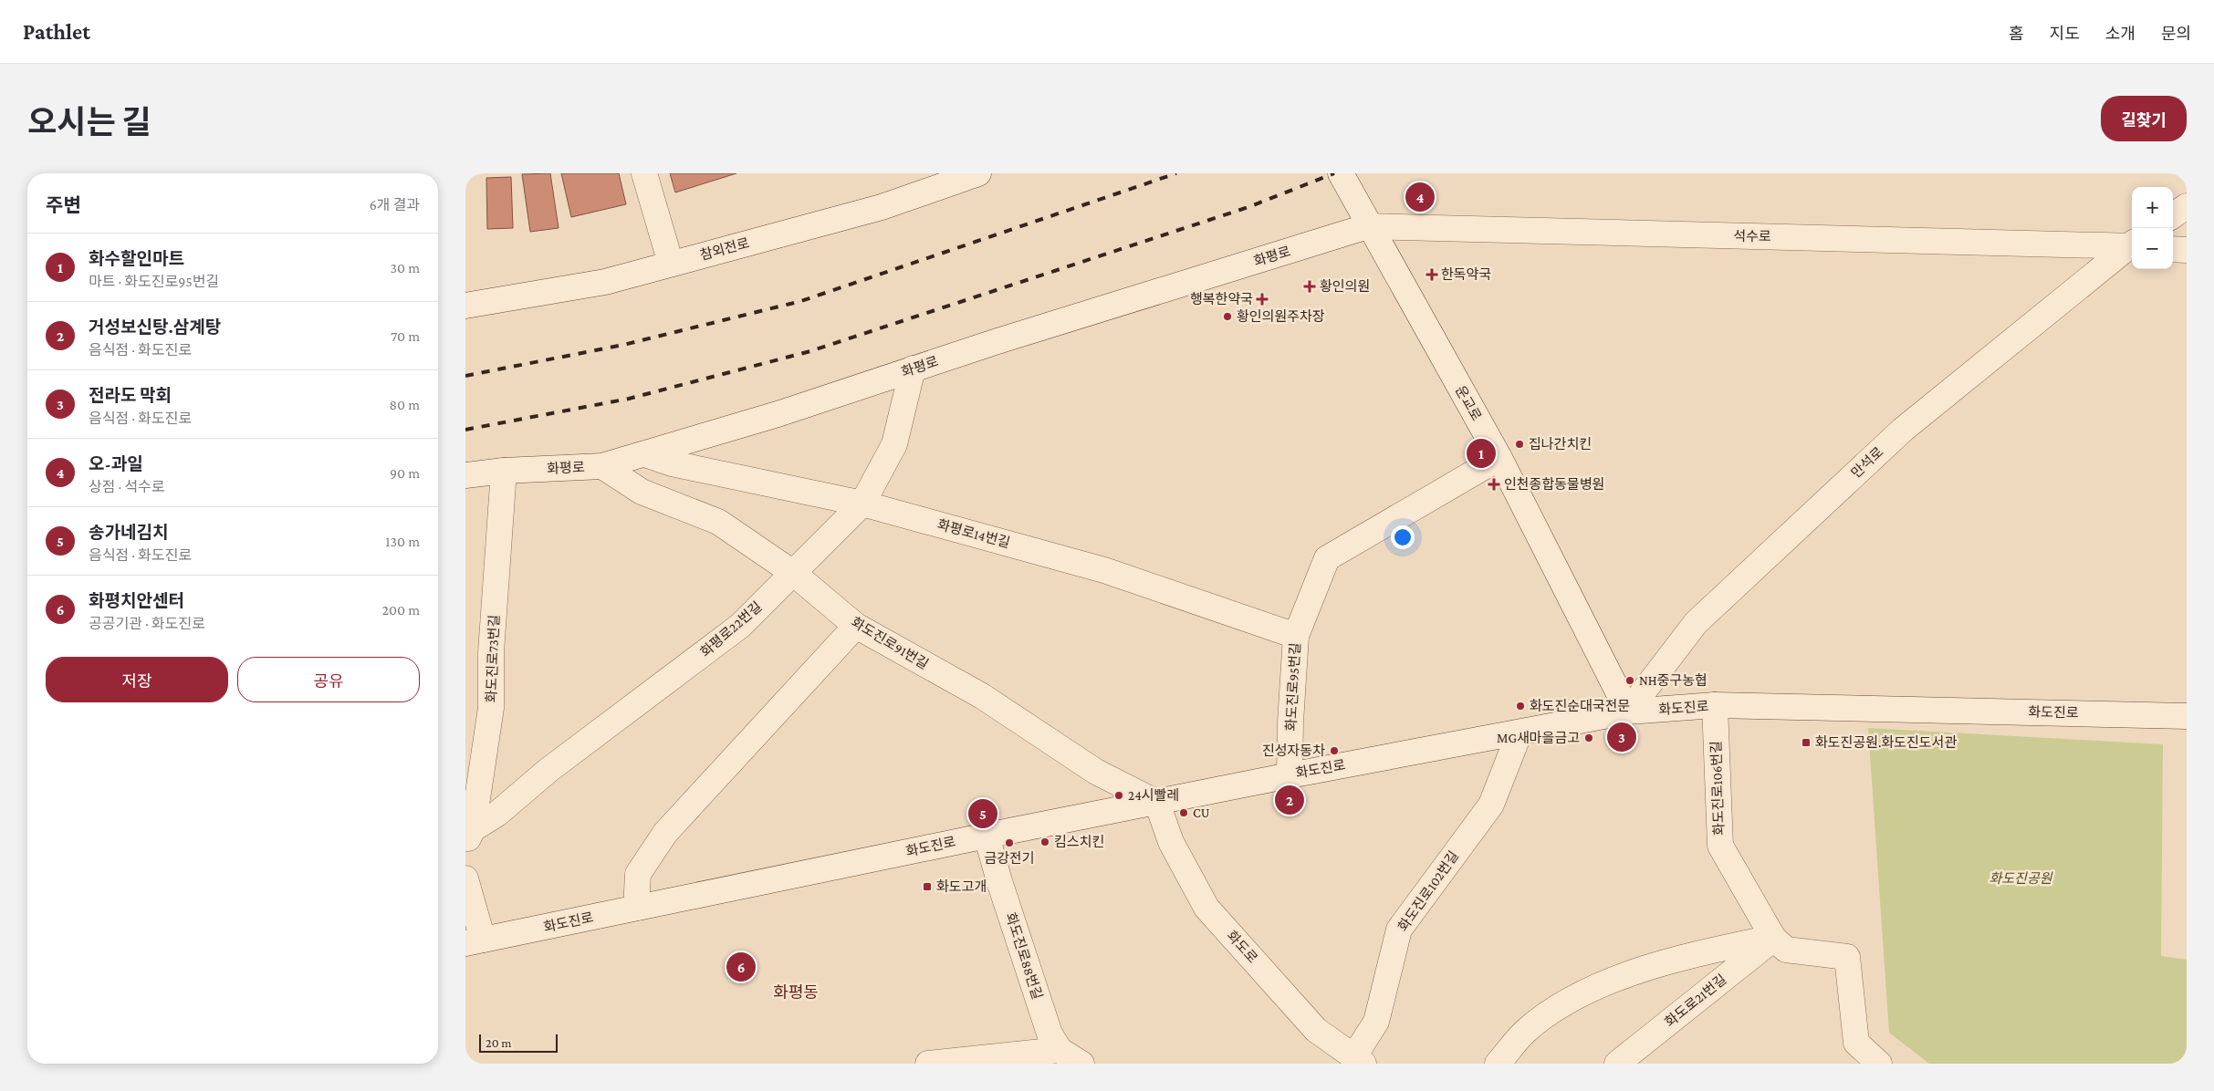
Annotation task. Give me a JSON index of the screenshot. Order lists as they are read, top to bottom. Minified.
{"streets":{"street":["석수로","참외전로","화평로","운교로","만석로","화평로14번길","화평로22번길","화도진로91번길","화도진로73번길","화도진로95번길","화도진로","화도진로106번길","화도진로102번길","화도로","화도진로88번길","화도로21번길"]},"crossings":[["석수로","화평로"],["석수로","운교로"],["화평로","운교로"],["화평로","화평로14번길"],["화평로","화평로22번길"],["화평로","화도진로91번길"],["화평로","화도진로73번길"],["운교로","만석로"],["운교로","화도진로95번길"],["운교로","화도진로"],["만석로","화도진로"],["화평로14번길","화평로22번길"],["화평로14번길","화도진로95번길"],["화평로22번길","화도진로91번길"],["화평로22번길","화도진로73번길"],["화도진로91번길","화도진로"],["화도진로91번길","화도로"],["화도진로95번길","화도진로"],["화도진로","화도진로106번길"],["화도진로","화도진로102번길"],["화도진로","화도로"],["화도진로","화도진로88번길"],["화도진로106번길","화도로21번길"],["화도진로102번길","화도로"]],"districts":["화평동"],"parks":["화도진공원"],"places":{"health":["한독약국","황인의원","행복한약국","인천종합동물병원"],"other":["황인의원주차장","집나간치킨","NH중구농협","화도진순대국전문","MG새마을금고","진성자동차","24시빨레","CU","킴스치킨","금강전기"],"transit":["화도진공원.화도진도서관","화도고개"]},"scale_bar":"20 m","page":{"header":"Pathlet","nav":["홈","지도","소개","문의"],"title":"오시는 길","buttons":["길찾기",["저장","공유"]],"heading":["주변","6개 결과"],"pins":["4","1","3","2","5","6"],"map_buttons":["+","−"],"list":[{"mark":"1","name":"화수할인마트","note":"마트 · 화도진로95번길","value":"30 m"},{"mark":"2","name":"거성보신탕.삼계탕","note":"음식점 · 화도진로","value":"70 m"},{"mark":"3","name":"전라도 막회","note":"음식점 · 화도진로","value":"80 m"},{"mark":"4","name":"오-과일","note":"상점 · 석수로","value":"90 m"},{"mark":"5","name":"송가네김치","note":"음식점 · 화도진로","value":"130 m"},{"mark":"6","name":"화평치안센터","note":"공공기관 · 화도진로","value":"200 m"}],"scale":"20 m"}}
